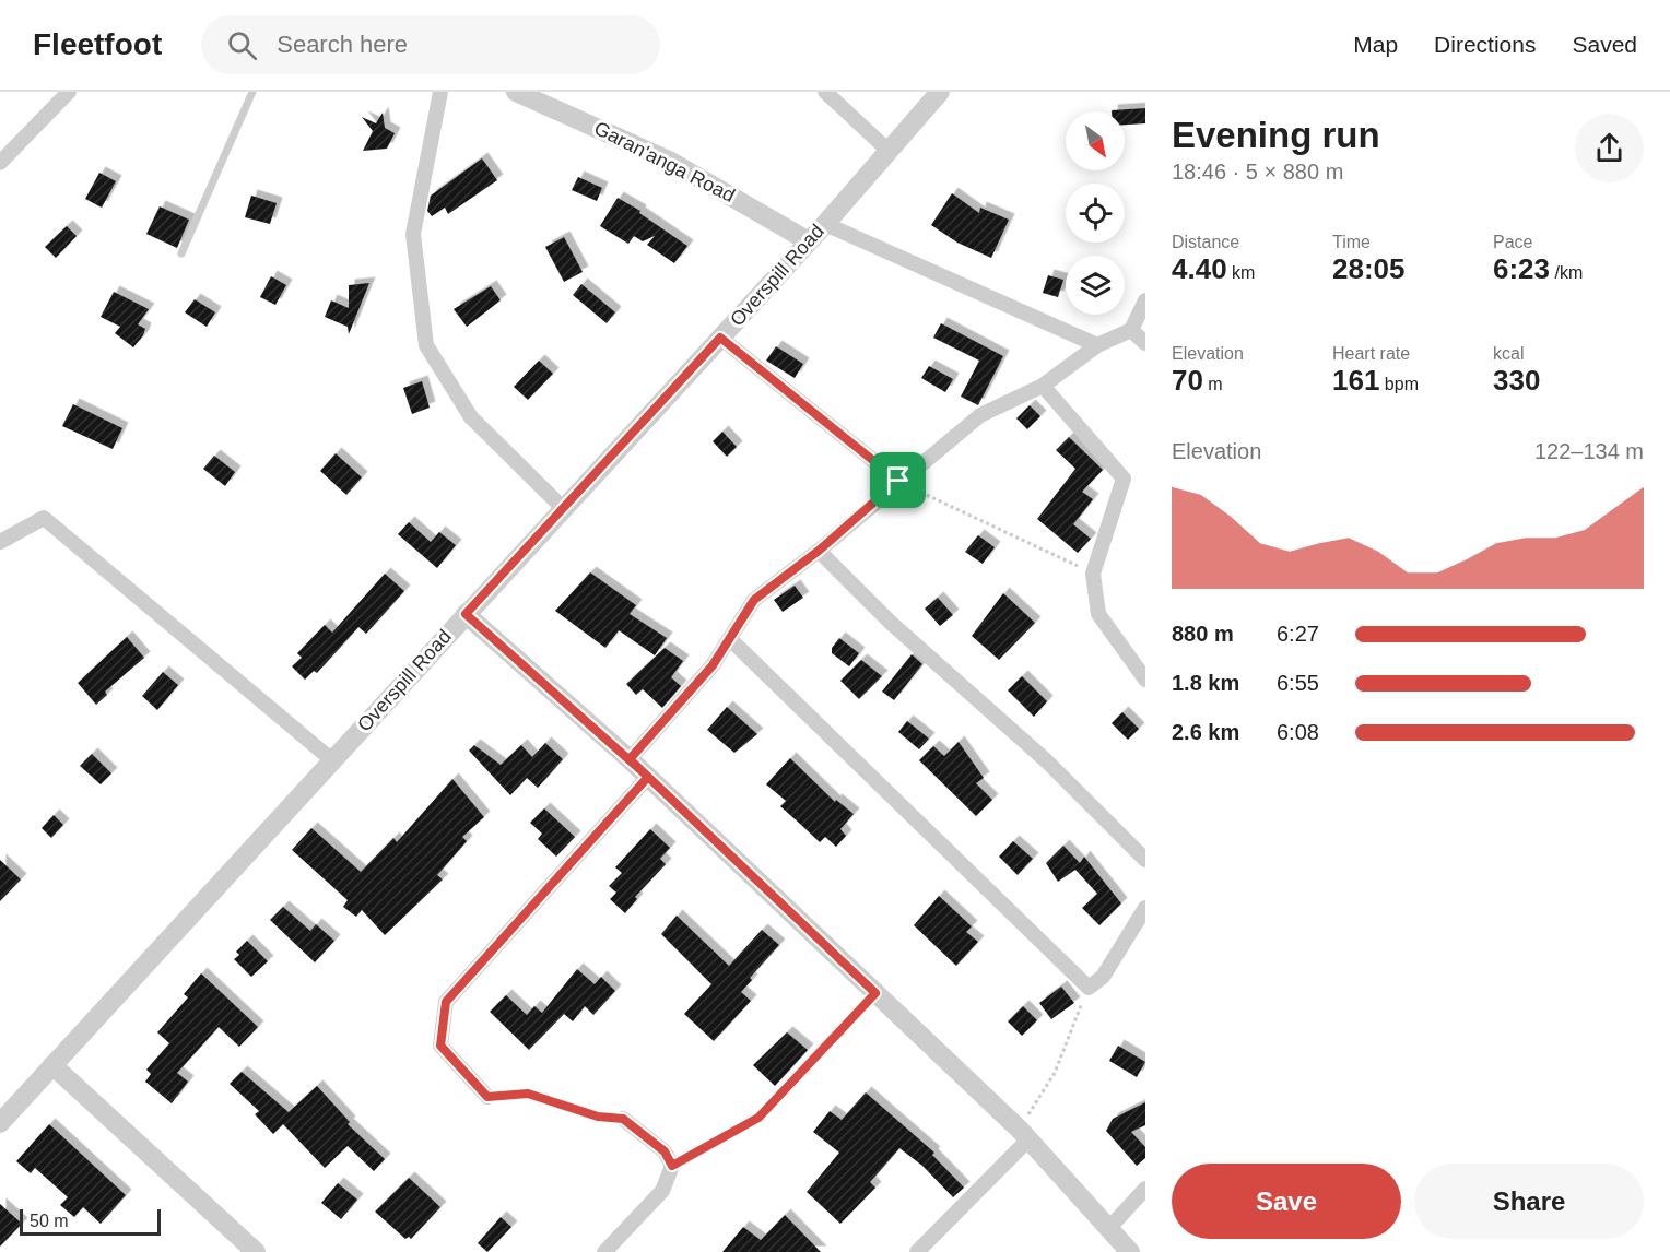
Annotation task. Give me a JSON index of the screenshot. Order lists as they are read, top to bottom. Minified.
{"streets":{"street":["Garan'anga Road","Overspill Road"]},"crossings":[["Garan'anga Road","Overspill Road"]],"scale_bar":"50 m","north":"bottom right","page":{"header":"Fleetfoot","search":"Search here","nav":["Map","Directions","Saved"],"heading":["Evening run","18:46 · 5 × 880 m"],"stats":[["Distance","4.40 km"],["Time","28:05"],["Pace","6:23 /km"],["Elevation","70 m"],["Heart rate","161 bpm"],["kcal","330"]],"chart":["Elevation","122–134 m"],"list":[{"name":"880 m","note":"6:27"},{"name":"1.8 km","note":"6:55"},{"name":"2.6 km","note":"6:08"}],"buttons":["Save","Share"],"scale":"50 m"}}
